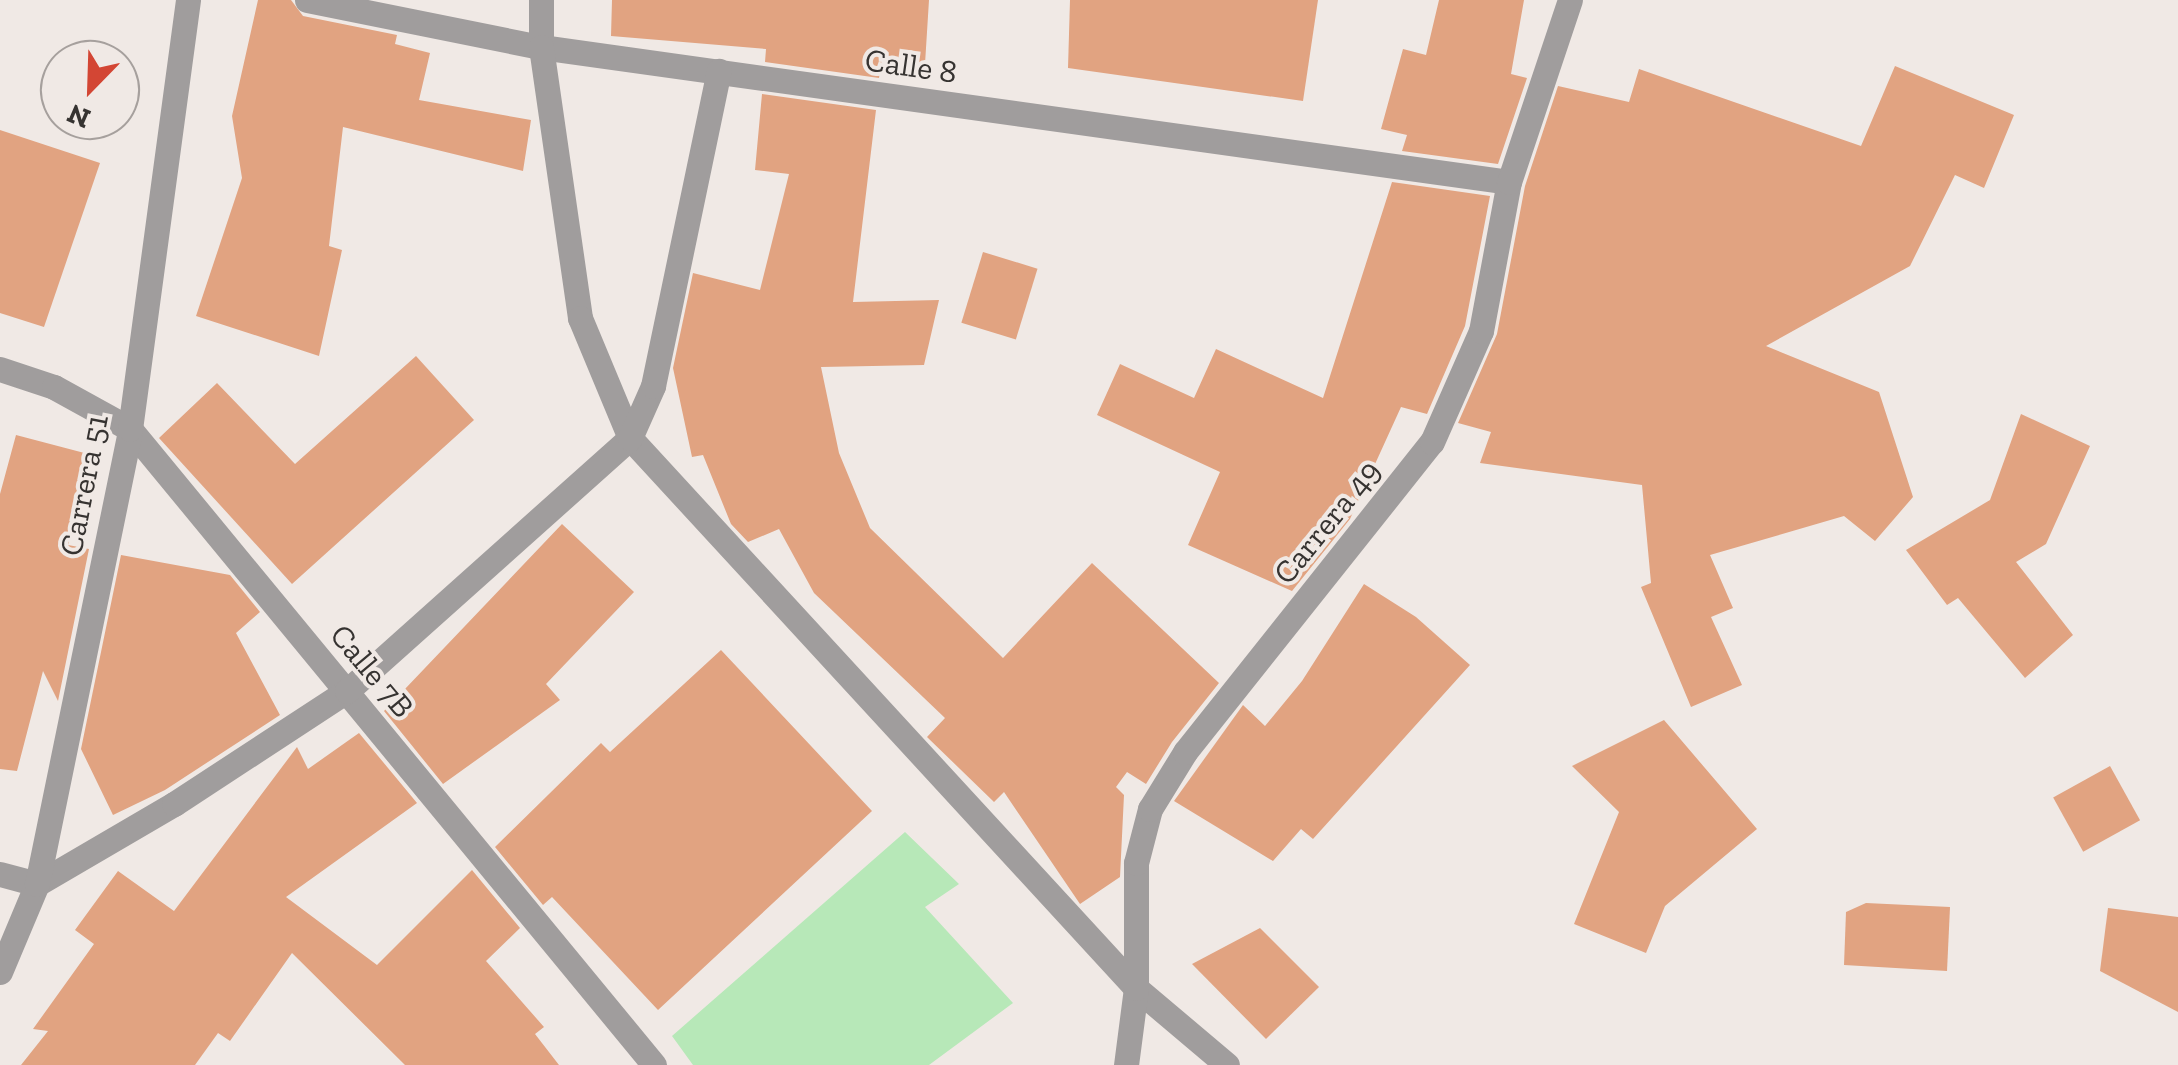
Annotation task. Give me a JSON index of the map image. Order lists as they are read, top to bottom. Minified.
{"streets":{"street":["Calle 8","Carrera 51","Carrera 49","Calle 7B"]},"crossings":[["Calle 8","Carrera 49"],["Carrera 51","Calle 7B"]],"north":"bottom left"}
